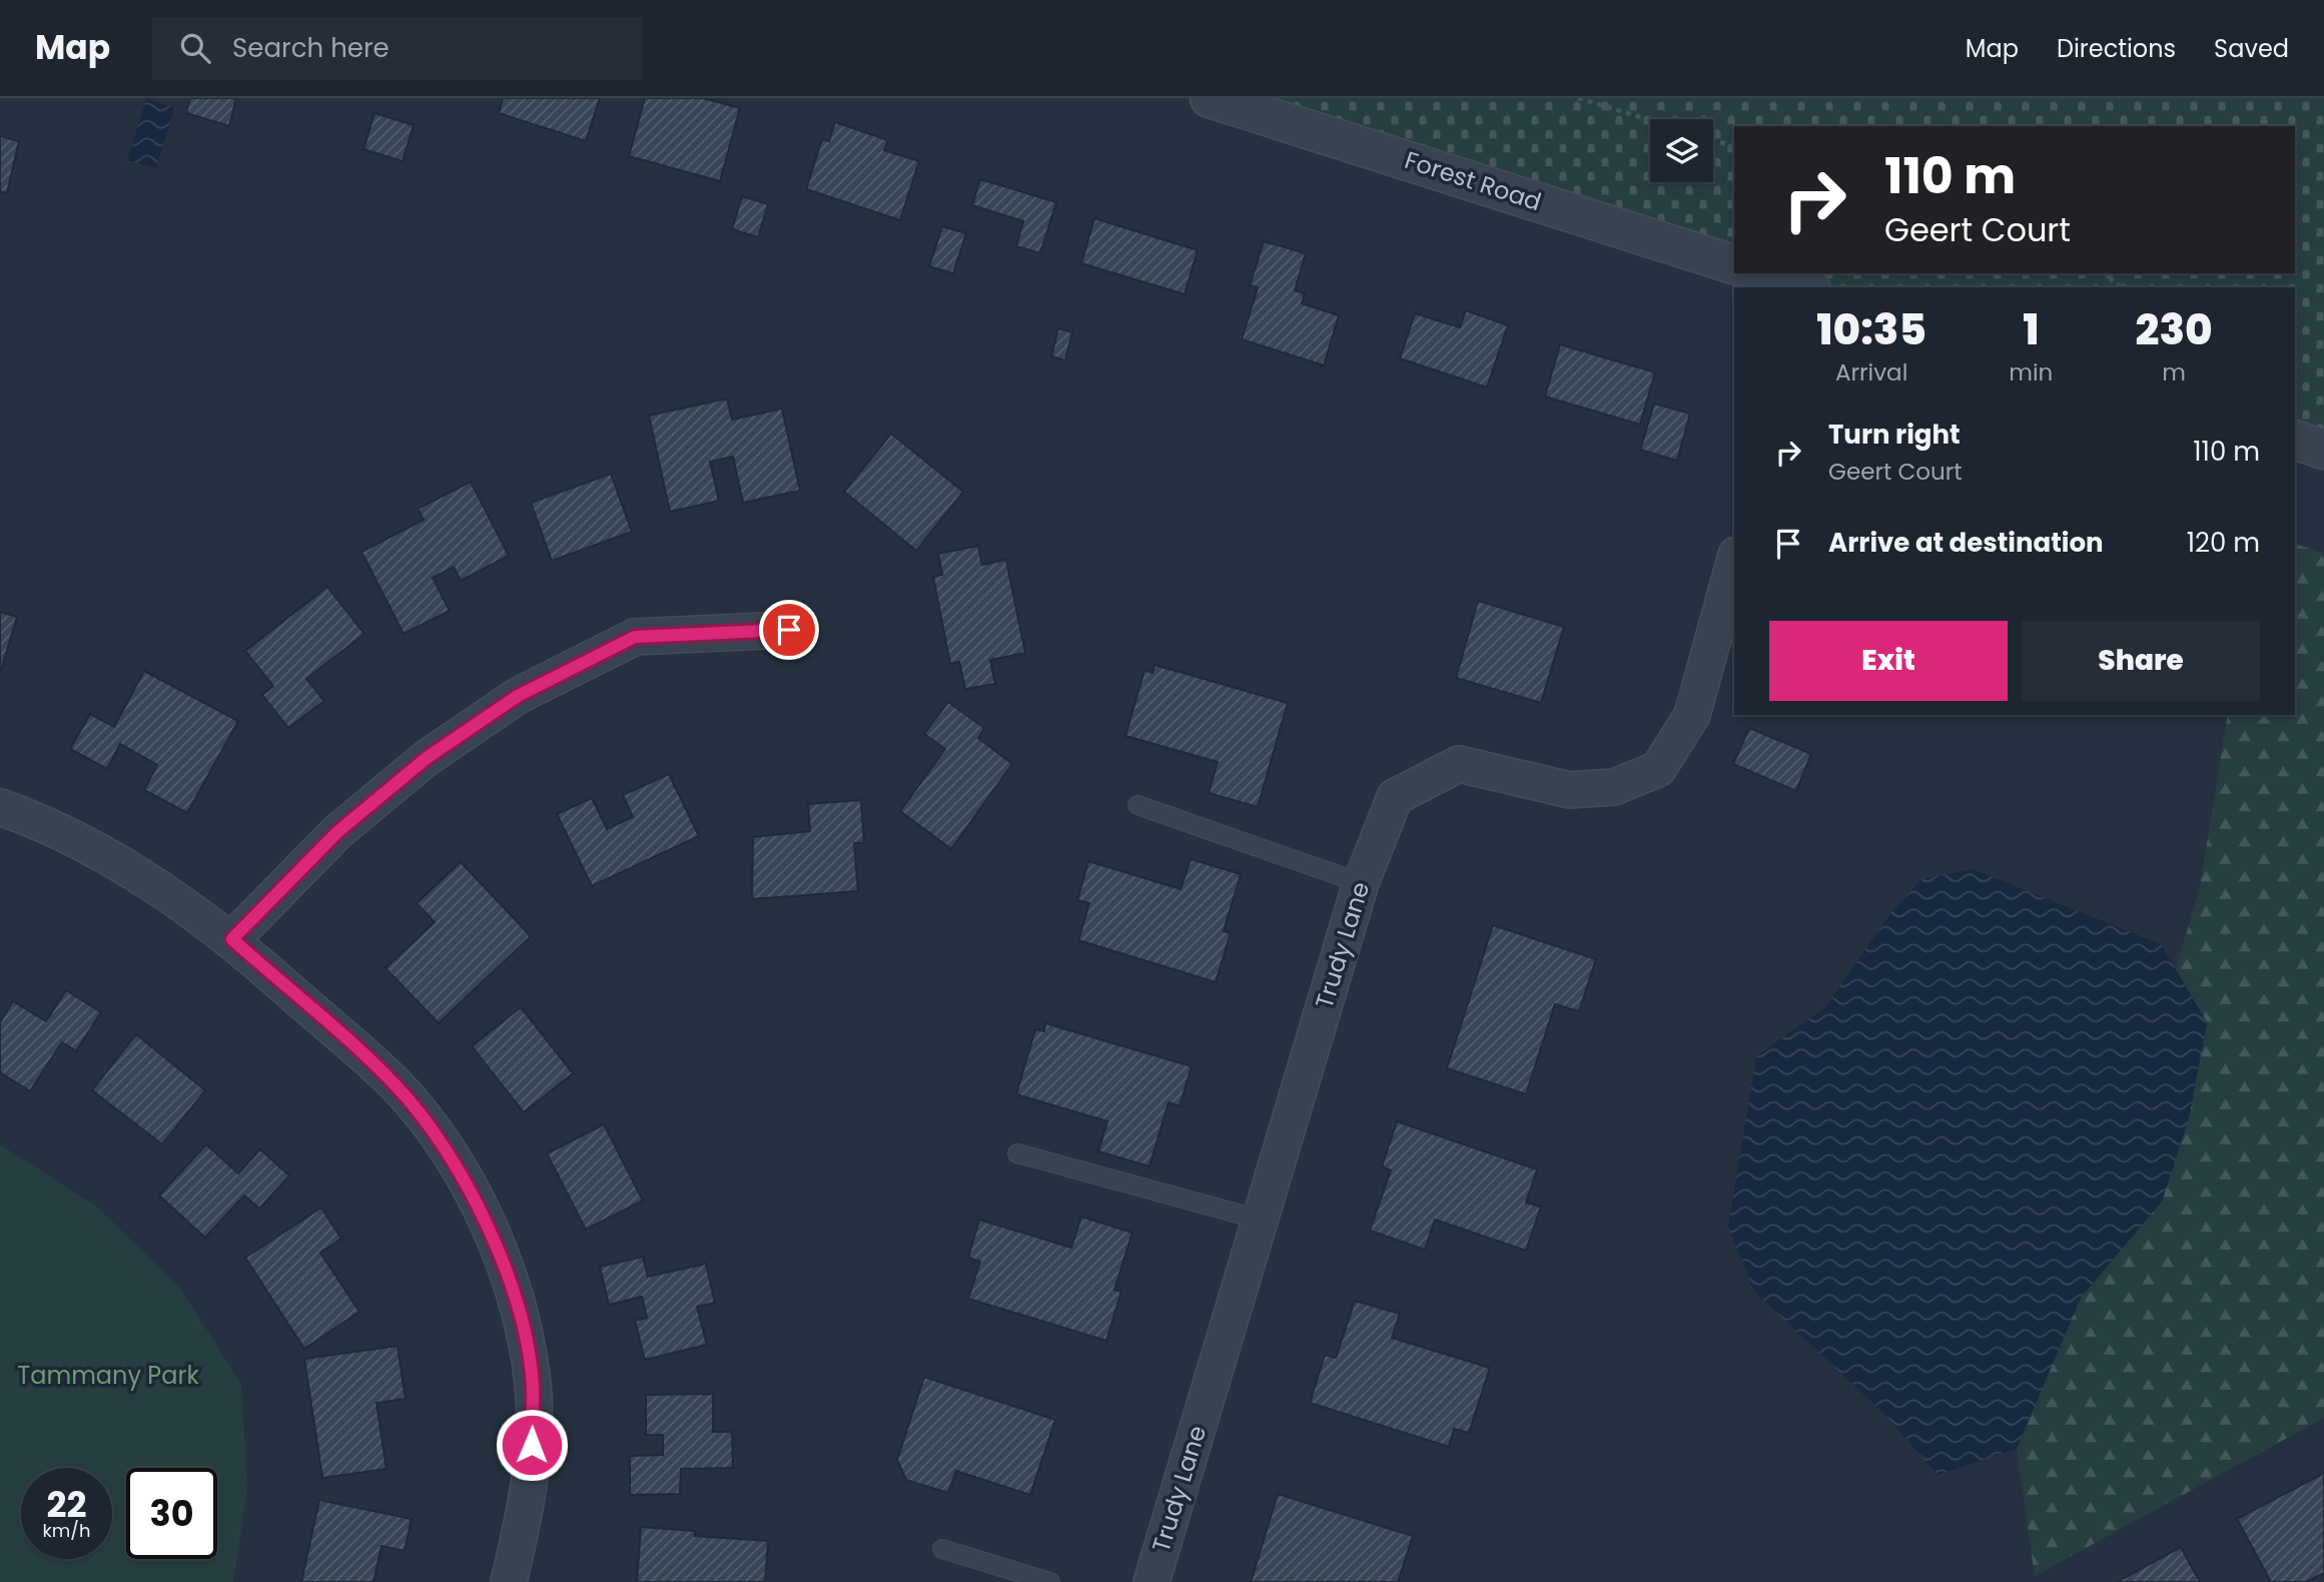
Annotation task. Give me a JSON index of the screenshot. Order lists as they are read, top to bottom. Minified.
{"streets":{"street":["Forest Road","Trudy Lane"]},"parks":["Tammany Park"],"page":{"header":"Map","search":"Search here","nav":["Map","Directions","Saved"],"turn":["110 m","Geert Court"],"eta":["10:35","Arrival","1","min","230","m"],"list":[{"name":"Turn right","note":"Geert Court","value":"110 m"},{"name":"Arrive at destination","value":"120 m"}],"buttons":["Exit","Share"],"speed":"22 km/h","limit":"30"}}
